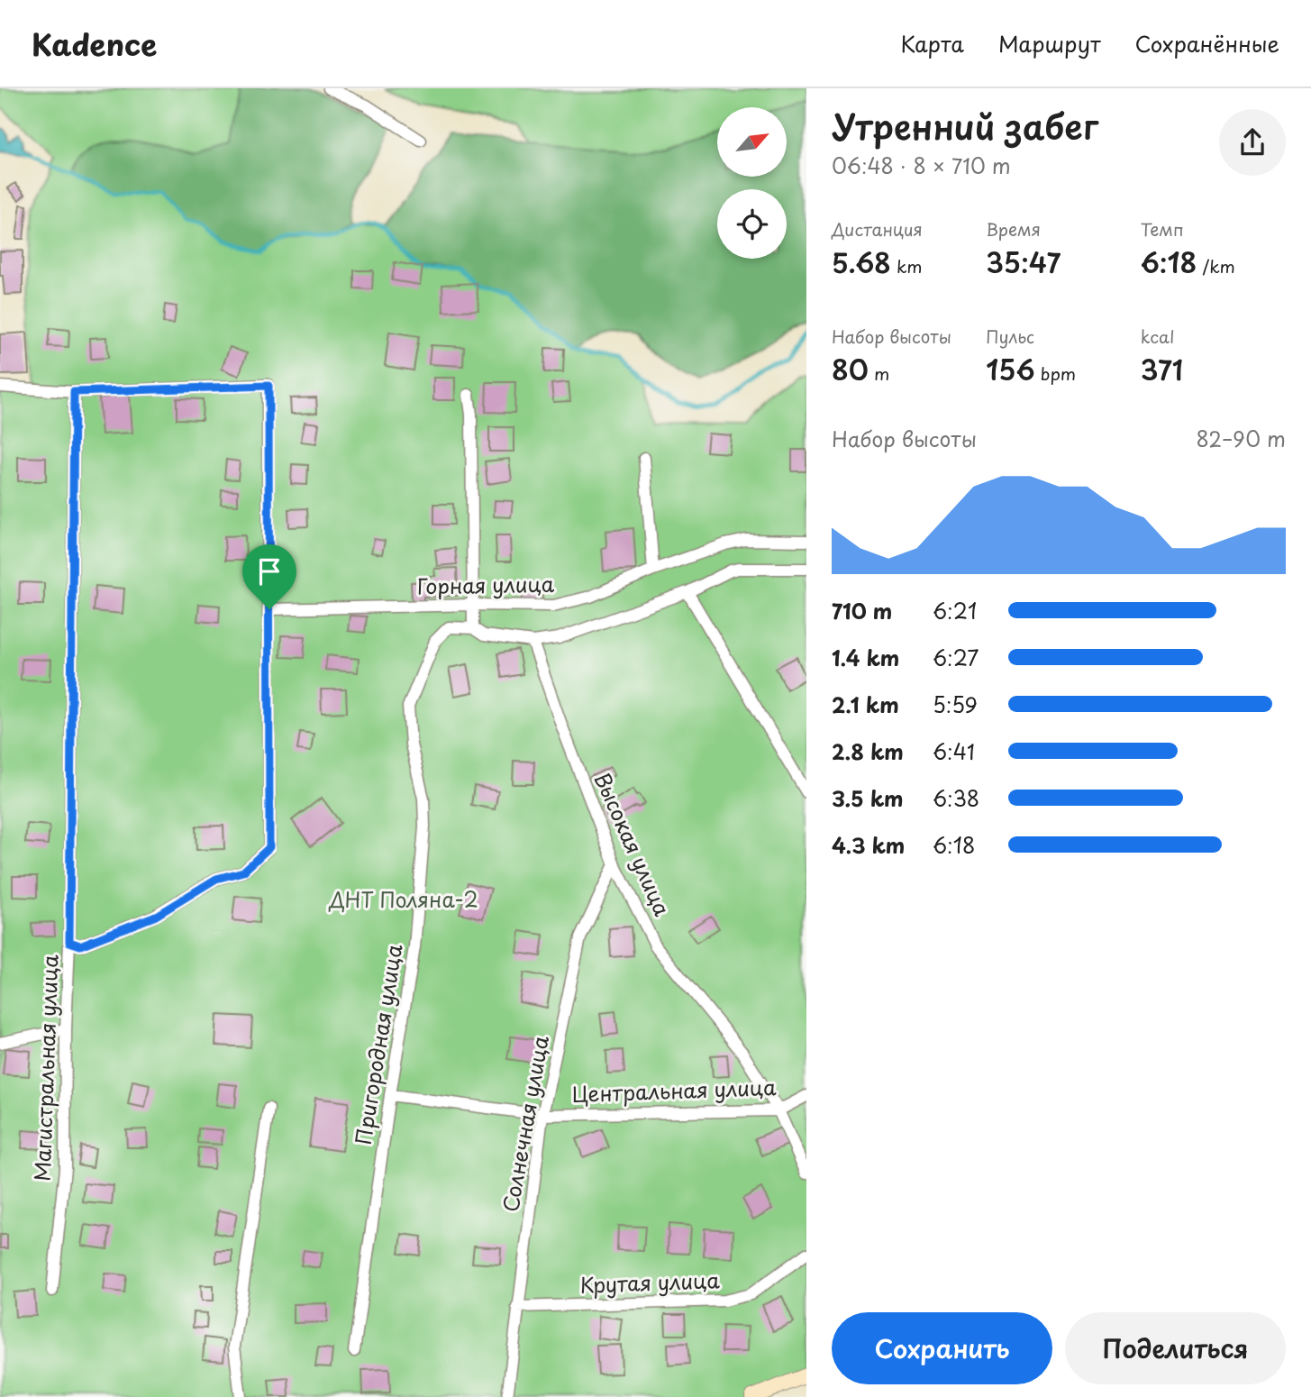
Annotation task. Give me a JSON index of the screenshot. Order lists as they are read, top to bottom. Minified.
{"streets":{"street":["Горная улица","Высокая улица","Пригородная улица","Магистральная улица","Центральная улица","Солнечная улица","Крутая улица"]},"crossings":[["Высокая улица","Центральная улица"],["Высокая улица","Солнечная улица"],["Пригородная улица","Центральная улица"],["Центральная улица","Солнечная улица"],["Солнечная улица","Крутая улица"]],"parks":["ДНТ Поляна-2"],"north":"top right","page":{"header":"Kadence","nav":["Карта","Маршрут","Сохранённые"],"heading":["Утренний забег","06:48 · 8 × 710 m"],"stats":[["Дистанция","5.68 km"],["Время","35:47"],["Темп","6:18 /km"],["Набор высоты","80 m"],["Пульс","156 bpm"],["kcal","371"]],"chart":["Набор высоты","82–90 m"],"list":[{"name":"710 m","note":"6:21"},{"name":"1.4 km","note":"6:27"},{"name":"2.1 km","note":"5:59"},{"name":"2.8 km","note":"6:41"},{"name":"3.5 km","note":"6:38"},{"name":"4.3 km","note":"6:18"}],"buttons":["Сохранить","Поделиться"]}}
